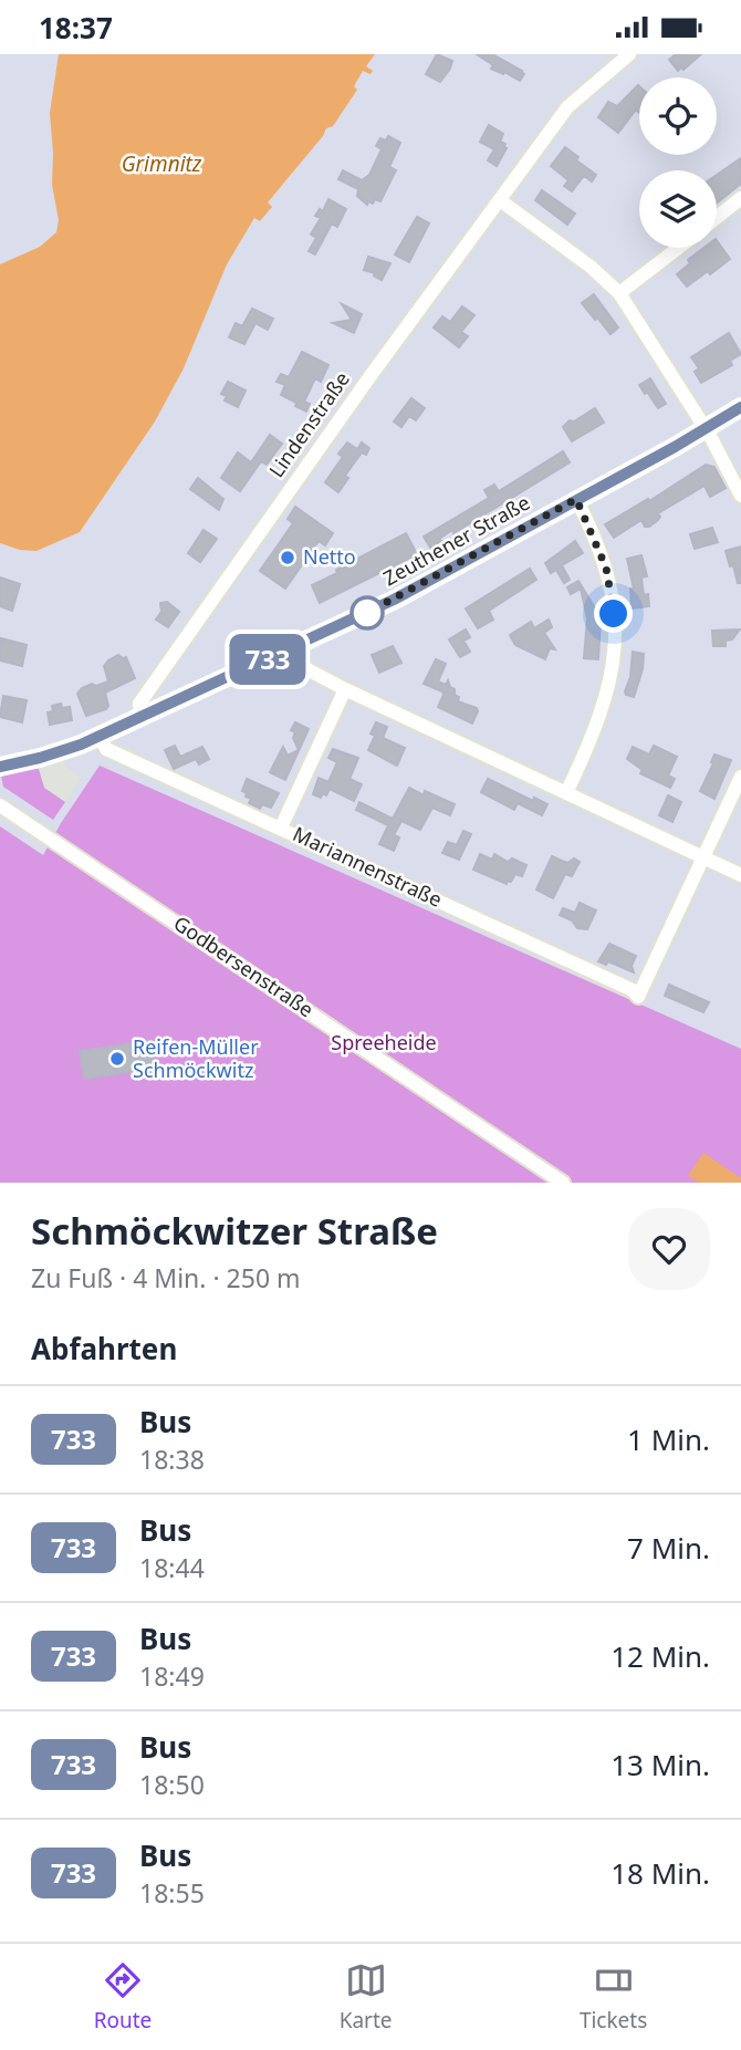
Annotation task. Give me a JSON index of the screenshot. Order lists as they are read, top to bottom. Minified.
{"streets":{"main road":["Zeuthener Straße"],"street":["Lindenstraße","Mariannenstraße","Godbersenstraße"]},"crossings":[["Lindenstraße","Zeuthener Straße"]],"water":["Grimnitz"],"parks":["Spreeheide"],"places":["Netto","Reifen-Müller Schmöckwitz"],"lines":["bus line 733"],"page":{"status":"18:37","on_map":"733","heading":[["Schmöckwitzer Straße","Zu Fuß · 4 Min. · 250 m"],"Abfahrten"],"list":[{"mark":"733","name":"Bus","note":"18:38","value":"1 Min."},{"mark":"733","name":"Bus","note":"18:44","value":"7 Min."},{"mark":"733","name":"Bus","note":"18:49","value":"12 Min."},{"mark":"733","name":"Bus","note":"18:50","value":"13 Min."},{"mark":"733","name":"Bus","note":"18:55","value":"18 Min."}],"tabs":["Route","Karte","Tickets"]}}
